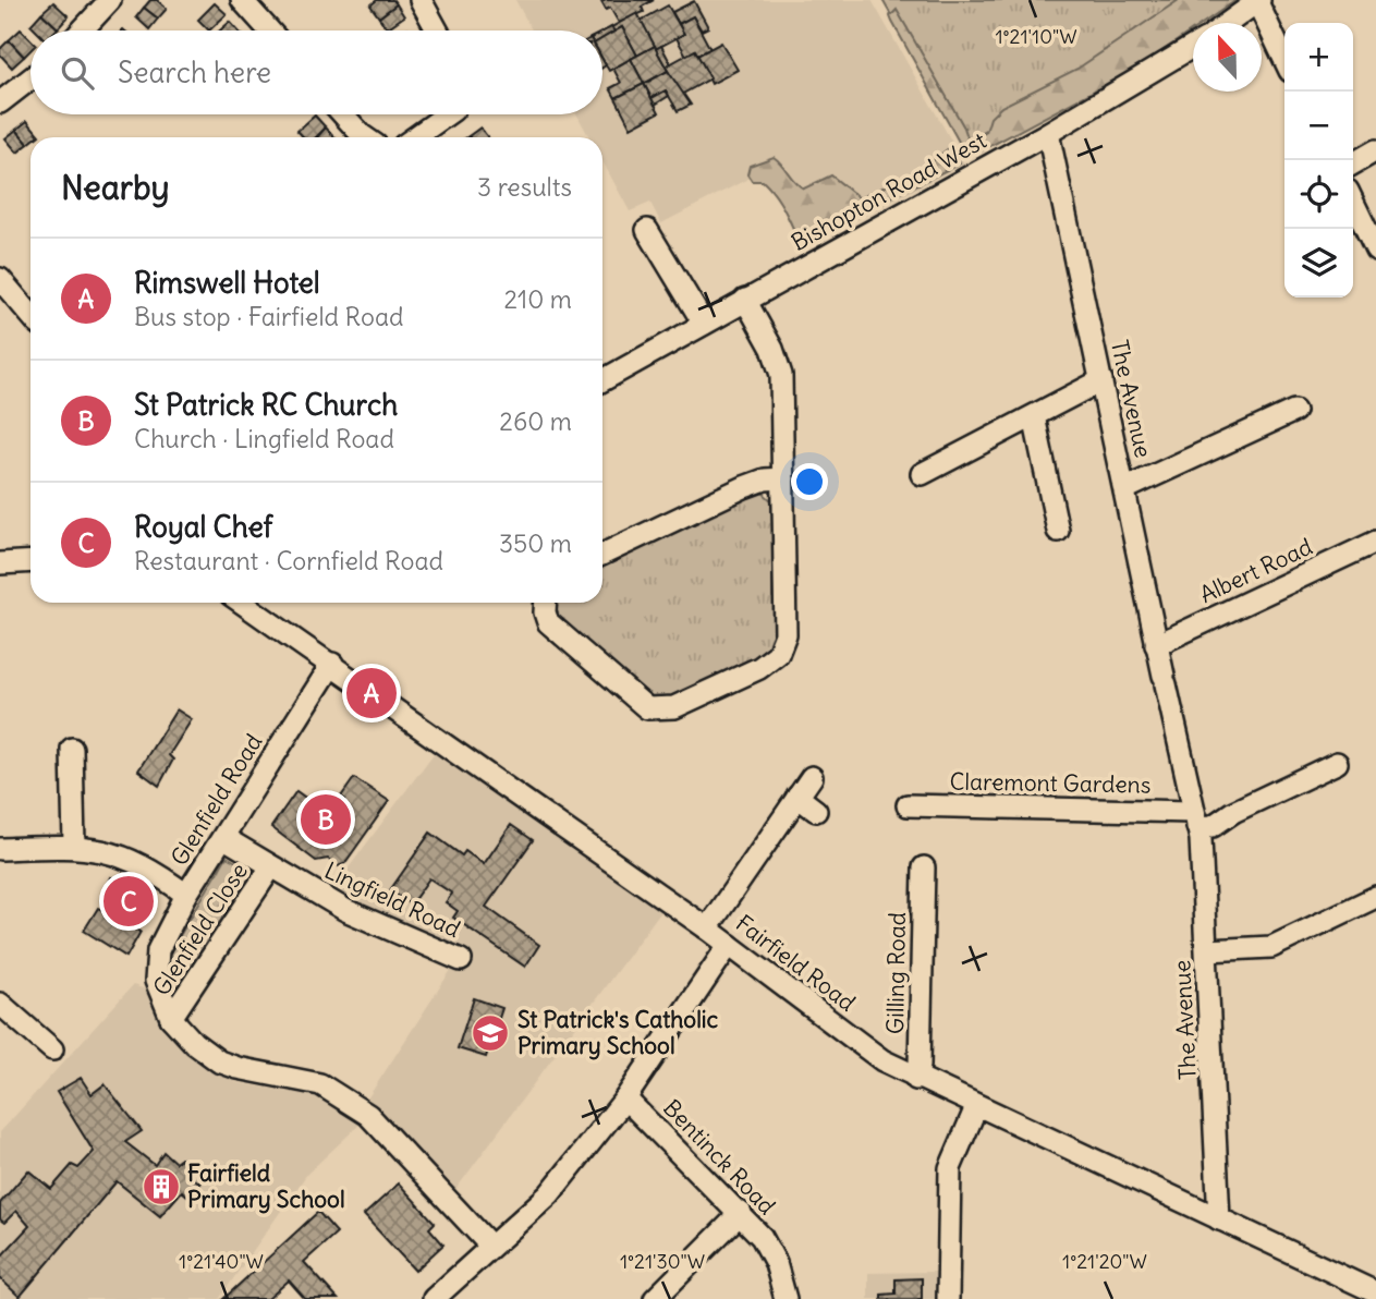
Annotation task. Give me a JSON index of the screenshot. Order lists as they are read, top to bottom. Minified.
{"streets":{"street":["Bishopton Road West","The Avenue","Albert Road","Claremont Gardens","Glenfield Road","Lingfield Road","Glenfield Close","Fairfield Road","Gilling Road","Bentinck Road"]},"crossings":[["Bishopton Road West","The Avenue"],["The Avenue","Albert Road"],["The Avenue","Claremont Gardens"],["The Avenue","Fairfield Road"],["Glenfield Road","Lingfield Road"],["Glenfield Road","Glenfield Close"],["Glenfield Road","Fairfield Road"],["Lingfield Road","Glenfield Close"],["Fairfield Road","Gilling Road"]],"places":{"school or university":["St Patrick's Catholic Primary School"],"building":["Fairfield Primary School"]},"north":"top","page":{"map_buttons":["+","−"],"search":"Search here","heading":["Nearby","3 results"],"list":[{"mark":"A","name":"Rimswell Hotel","note":"Bus stop · Fairfield Road","value":"210 m"},{"mark":"B","name":"St Patrick RC Church","note":"Church · Lingfield Road","value":"260 m"},{"mark":"C","name":"Royal Chef","note":"Restaurant · Cornfield Road","value":"350 m"}],"pins":["A","B","C"]},"coordinates":["1°21'10\"W","1°21'40\"W","1°21'30\"W","1°21'20\"W"]}
